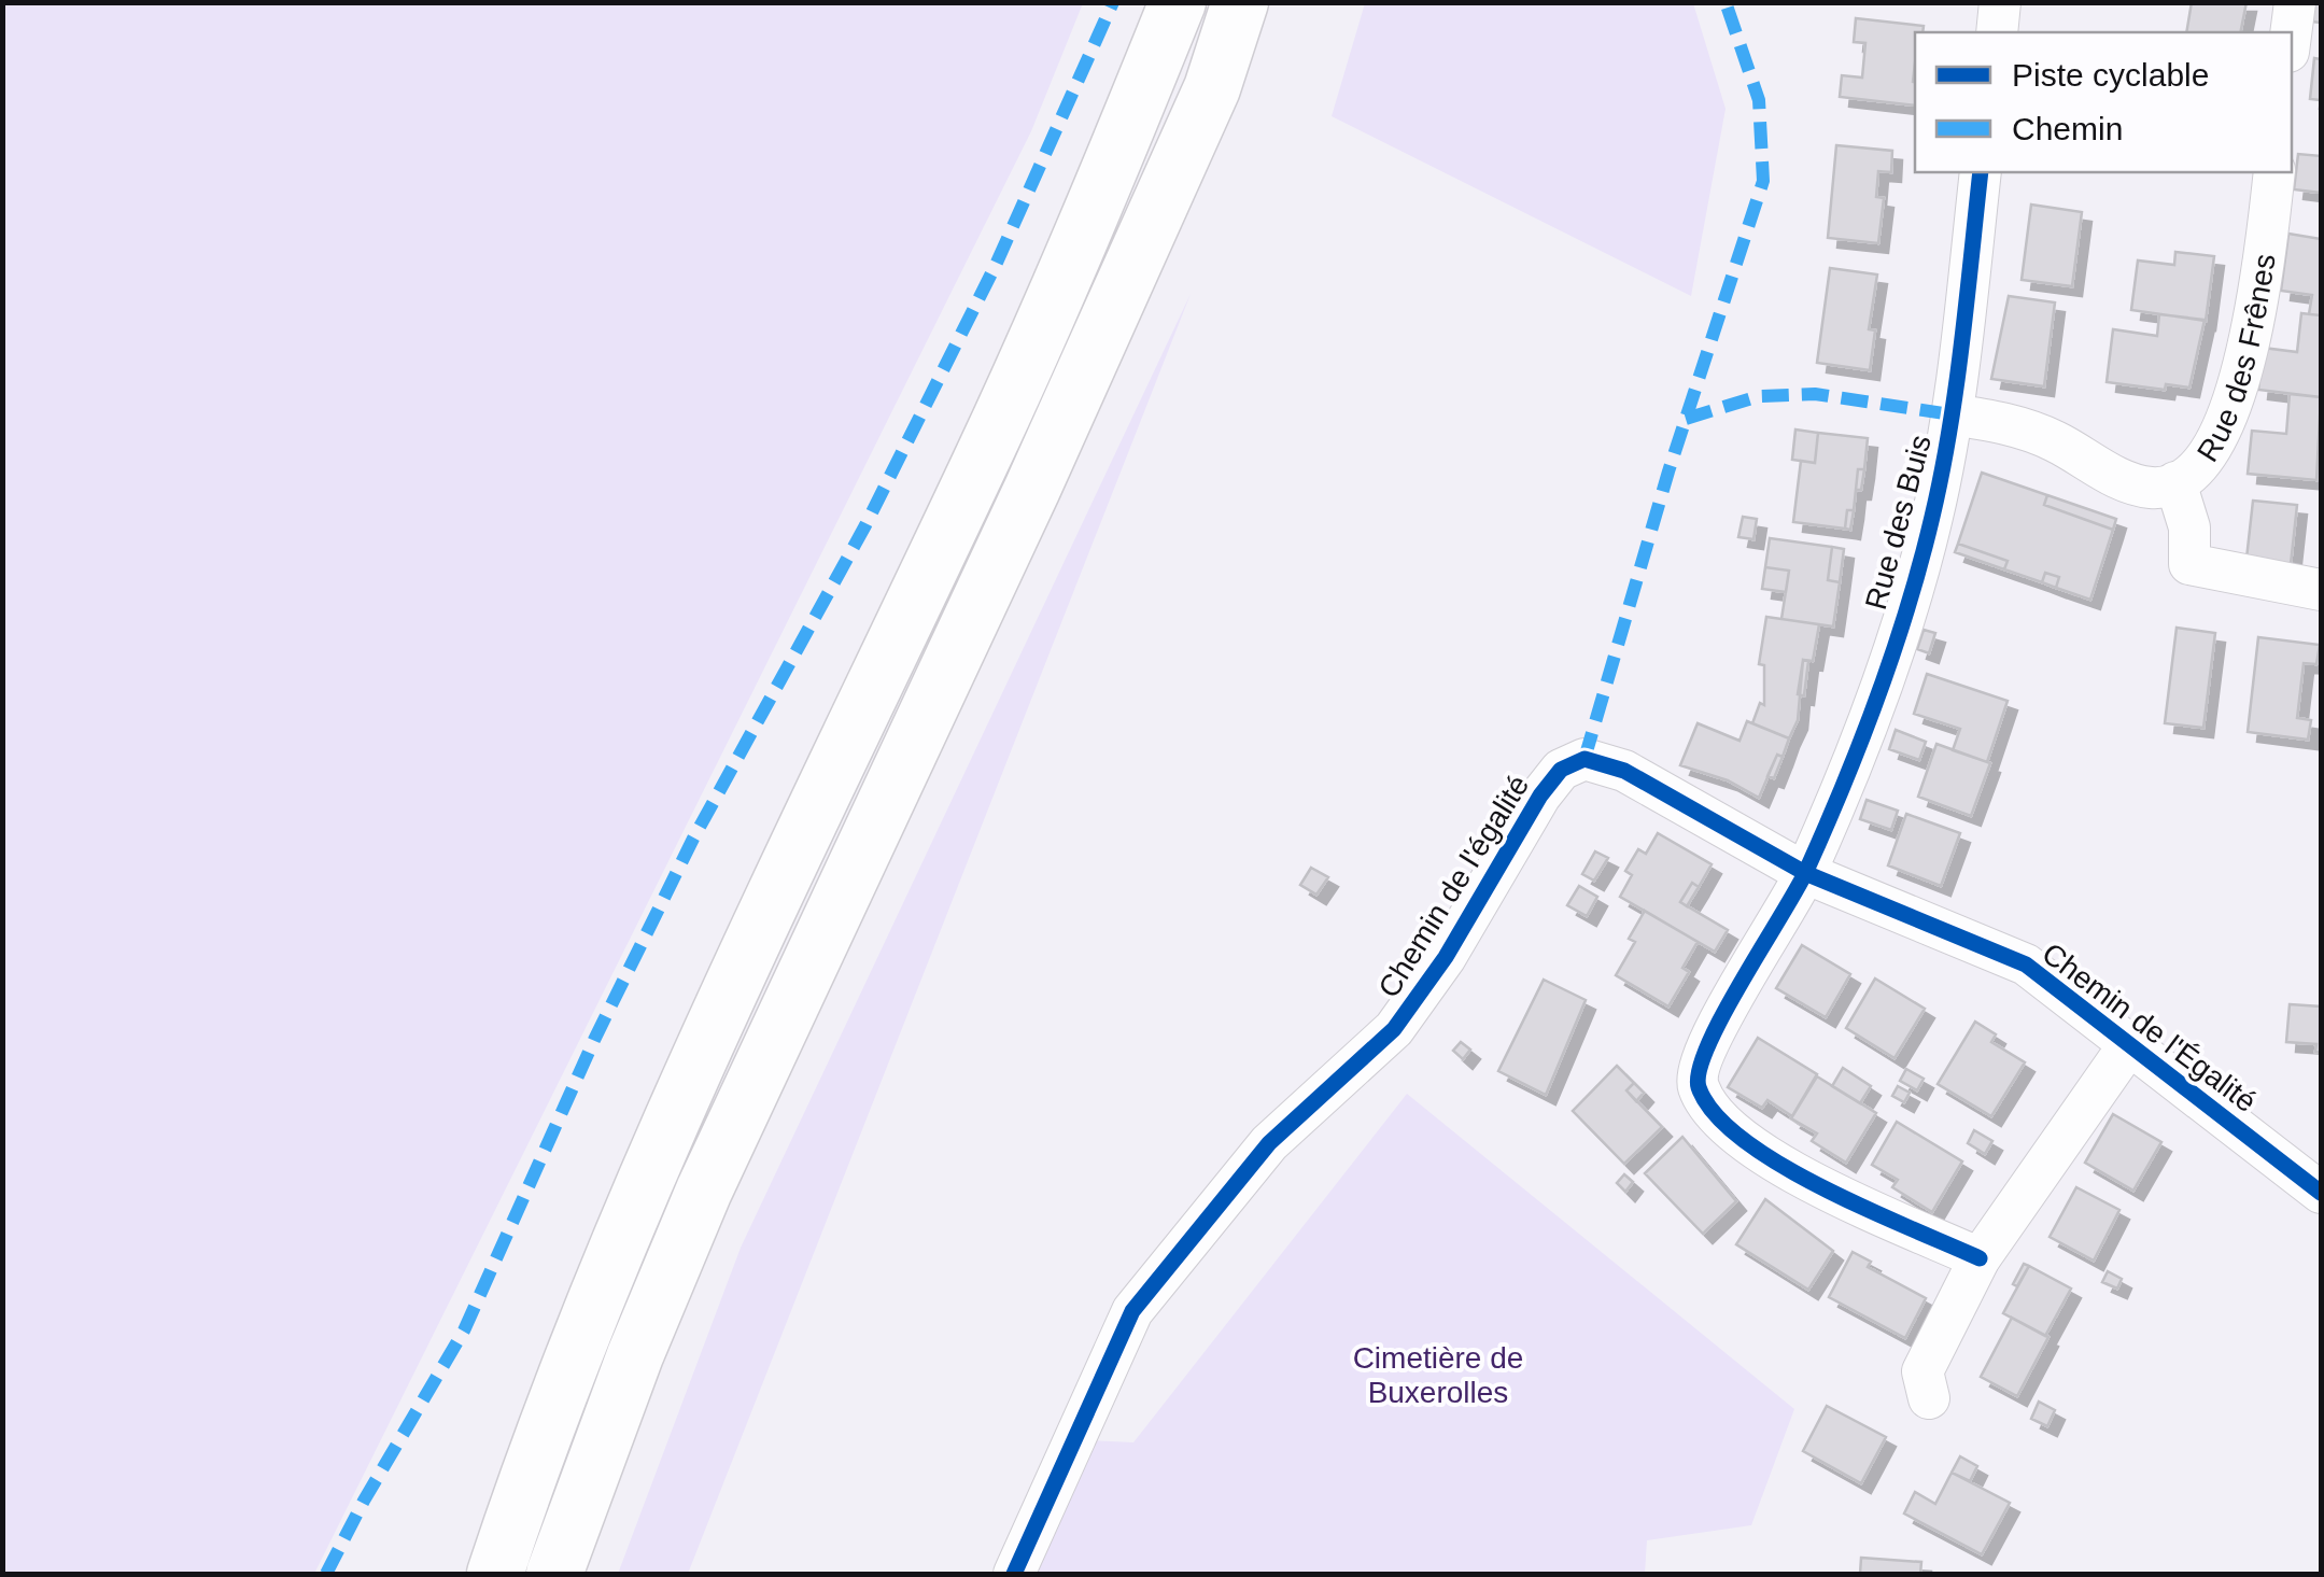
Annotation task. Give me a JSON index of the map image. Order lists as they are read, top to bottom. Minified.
{"streets":{"street":["Rue des Frênes","Rue des Buis","Chemin de l'égalité","Chemin de l'Égalité"]},"crossings":[["Rue des Frênes","Rue des Buis"],["Rue des Buis","Chemin de l'Égalité"],["Chemin de l'égalité","Chemin de l'Égalité"]],"parks":["Cimetière de Buxerolles"],"legend":["Piste cyclable","Chemin"]}
